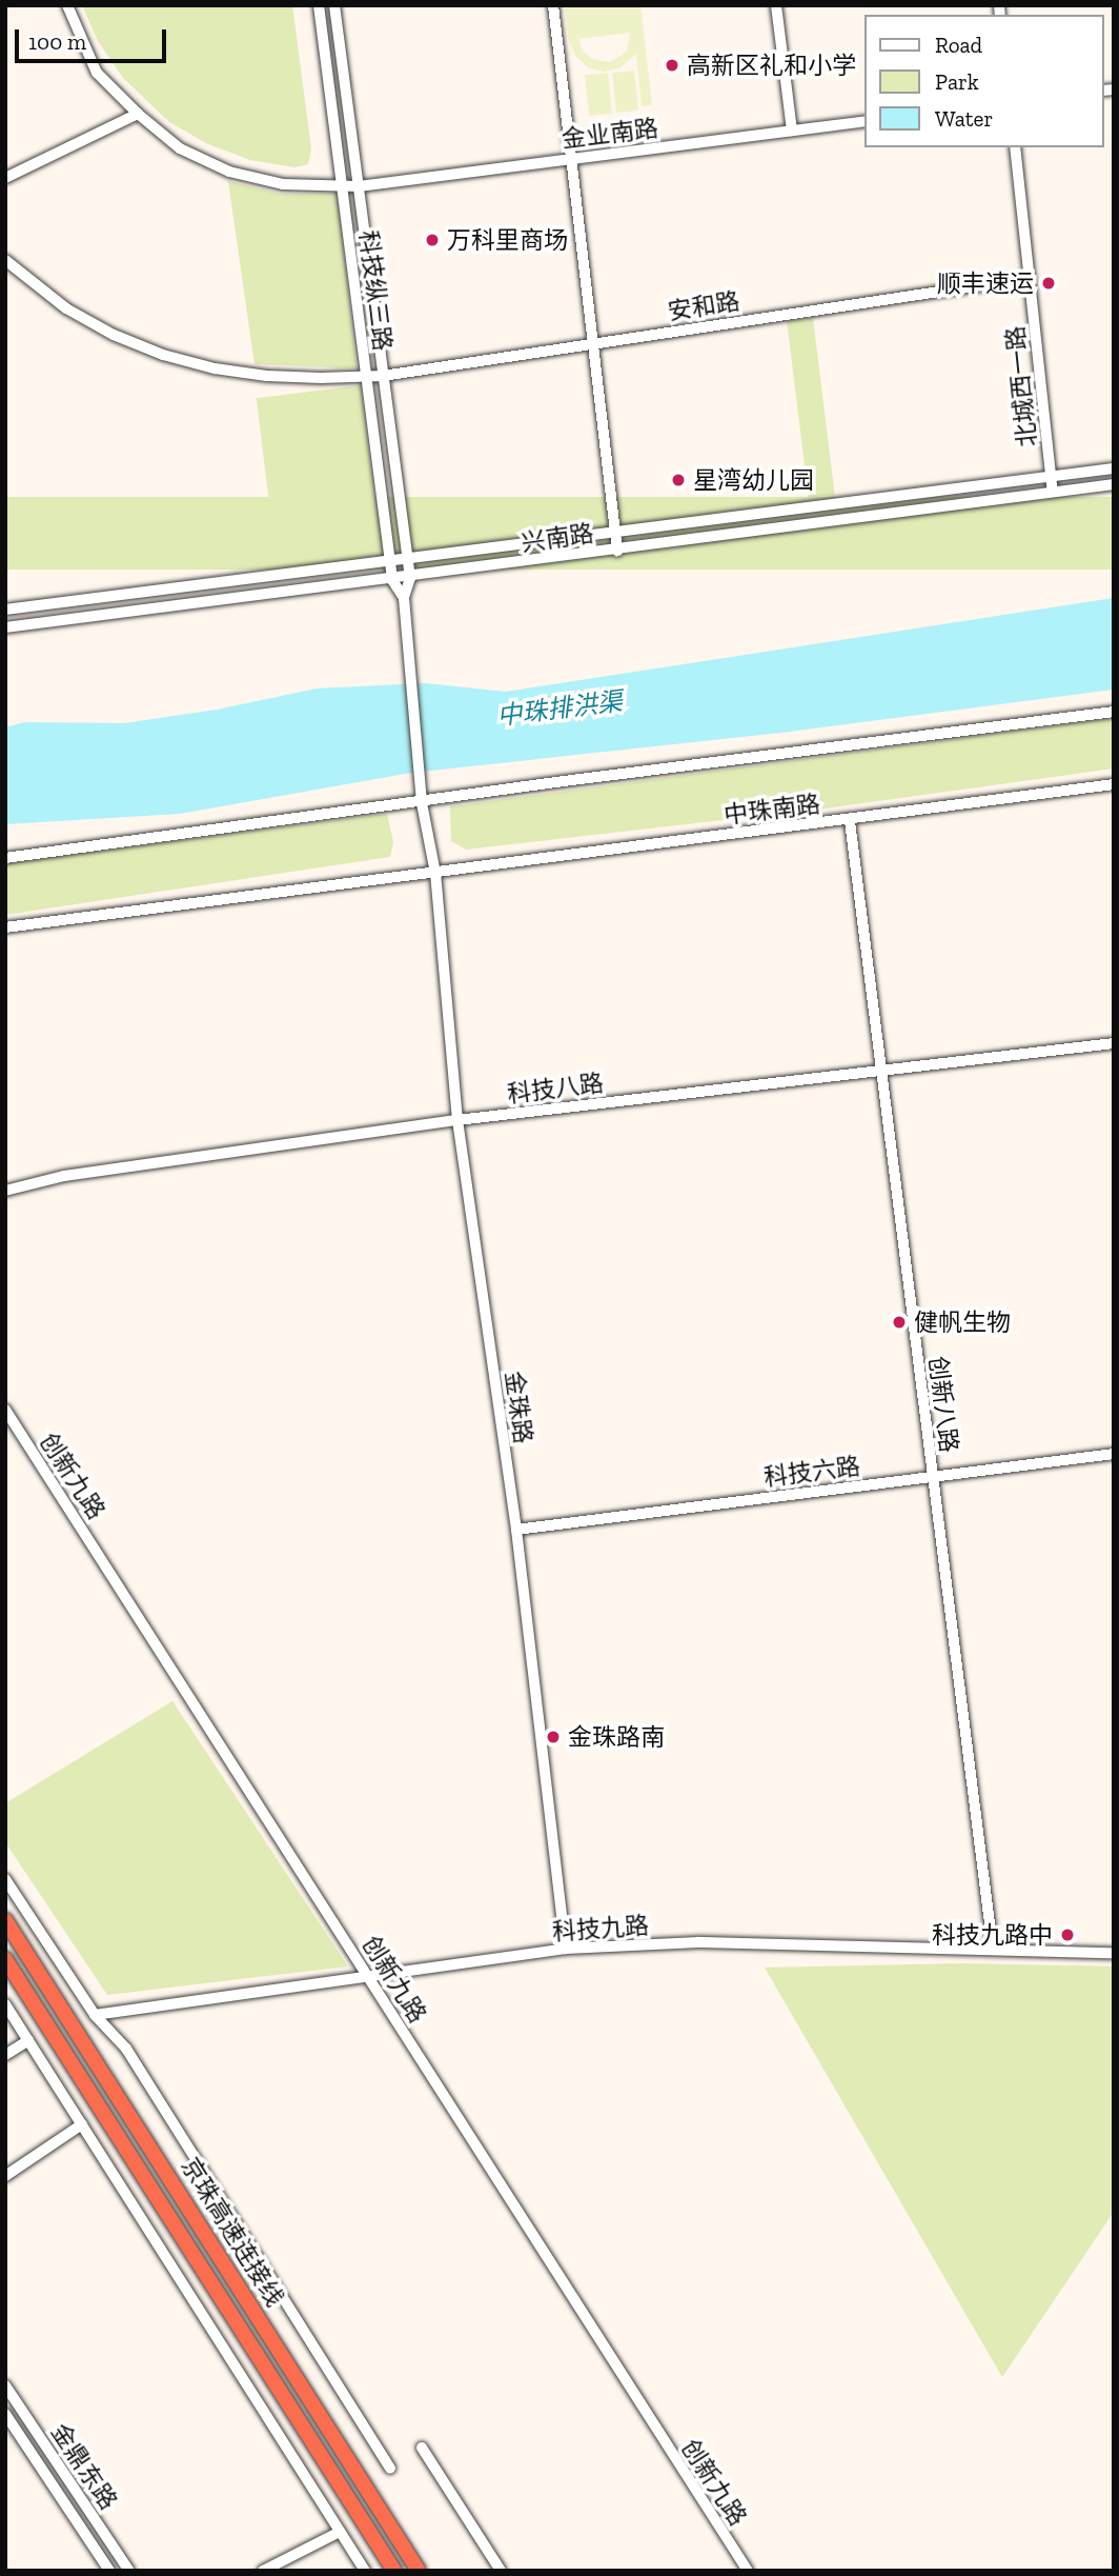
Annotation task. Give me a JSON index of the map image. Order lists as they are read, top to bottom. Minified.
{"streets":{"highway":["京珠高速连接线"],"street":["金业南路","科技纵三路","安和路","北城西一路","兴南路","中珠南路","科技八路","创新八路","金珠路","科技六路","创新九路","科技九路","金鼎东路"]},"crossings":[["金业南路","科技纵三路"],["科技纵三路","安和路"],["科技纵三路","兴南路"],["安和路","北城西一路"],["北城西一路","兴南路"],["中珠南路","创新八路"],["中珠南路","金珠路"],["科技八路","创新八路"],["科技八路","金珠路"],["创新八路","科技六路"],["创新八路","科技九路"],["金珠路","科技六路"],["金珠路","科技九路"],["创新九路","科技九路"]],"water":["中珠排洪渠"],"places":["高新区礼和小学","万科里商场","顺丰速运","星湾幼儿园","健帆生物","金珠路南","科技九路中"],"legend":["Road","Park","Water"],"scale_bar":"100 m"}
